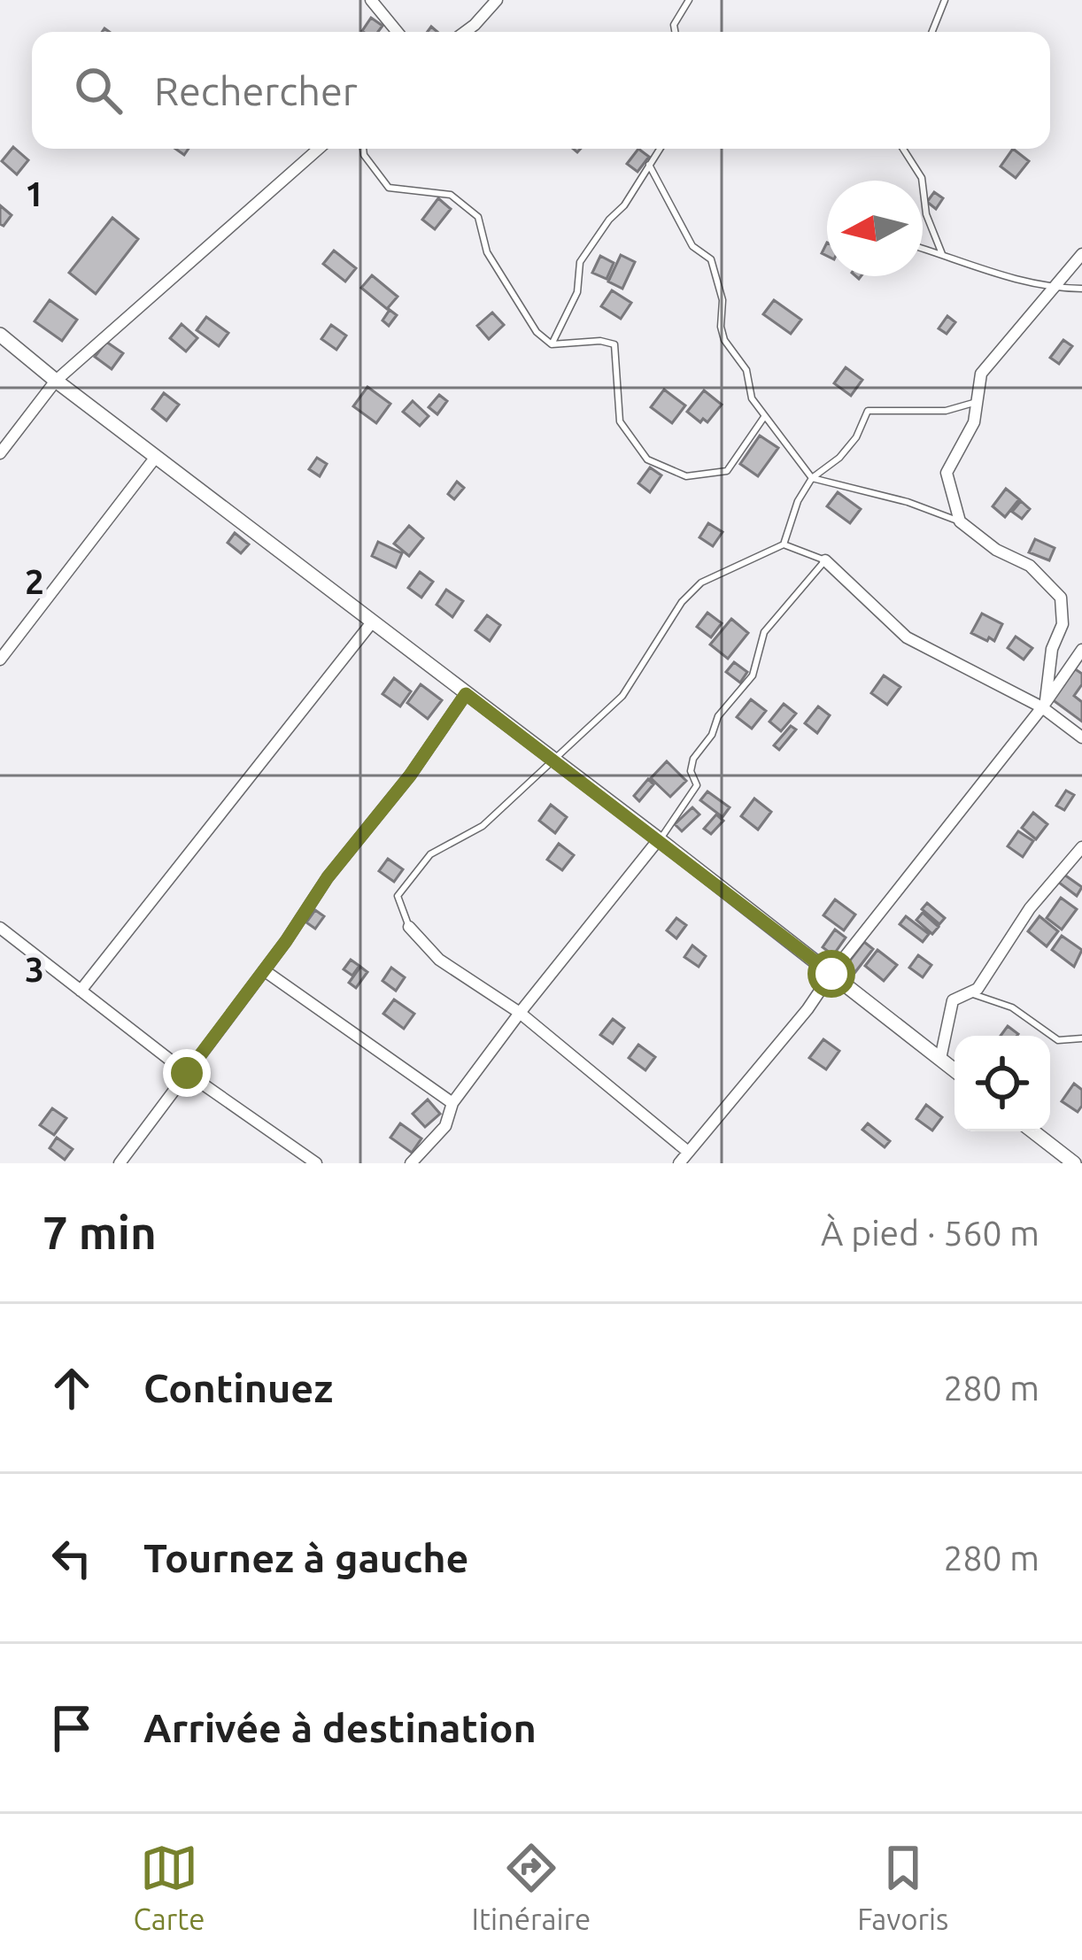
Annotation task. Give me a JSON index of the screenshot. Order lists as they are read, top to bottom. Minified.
{"north":"left","page":{"search":"Rechercher","heading":["7 min","À pied · 560 m"],"list":[["Continuez","280 m"],["Tournez à gauche","280 m"],"Arrivée à destination"],"nav":["Carte","Itinéraire","Favoris"]},"grid":{"rows":["1","2","3"]}}
